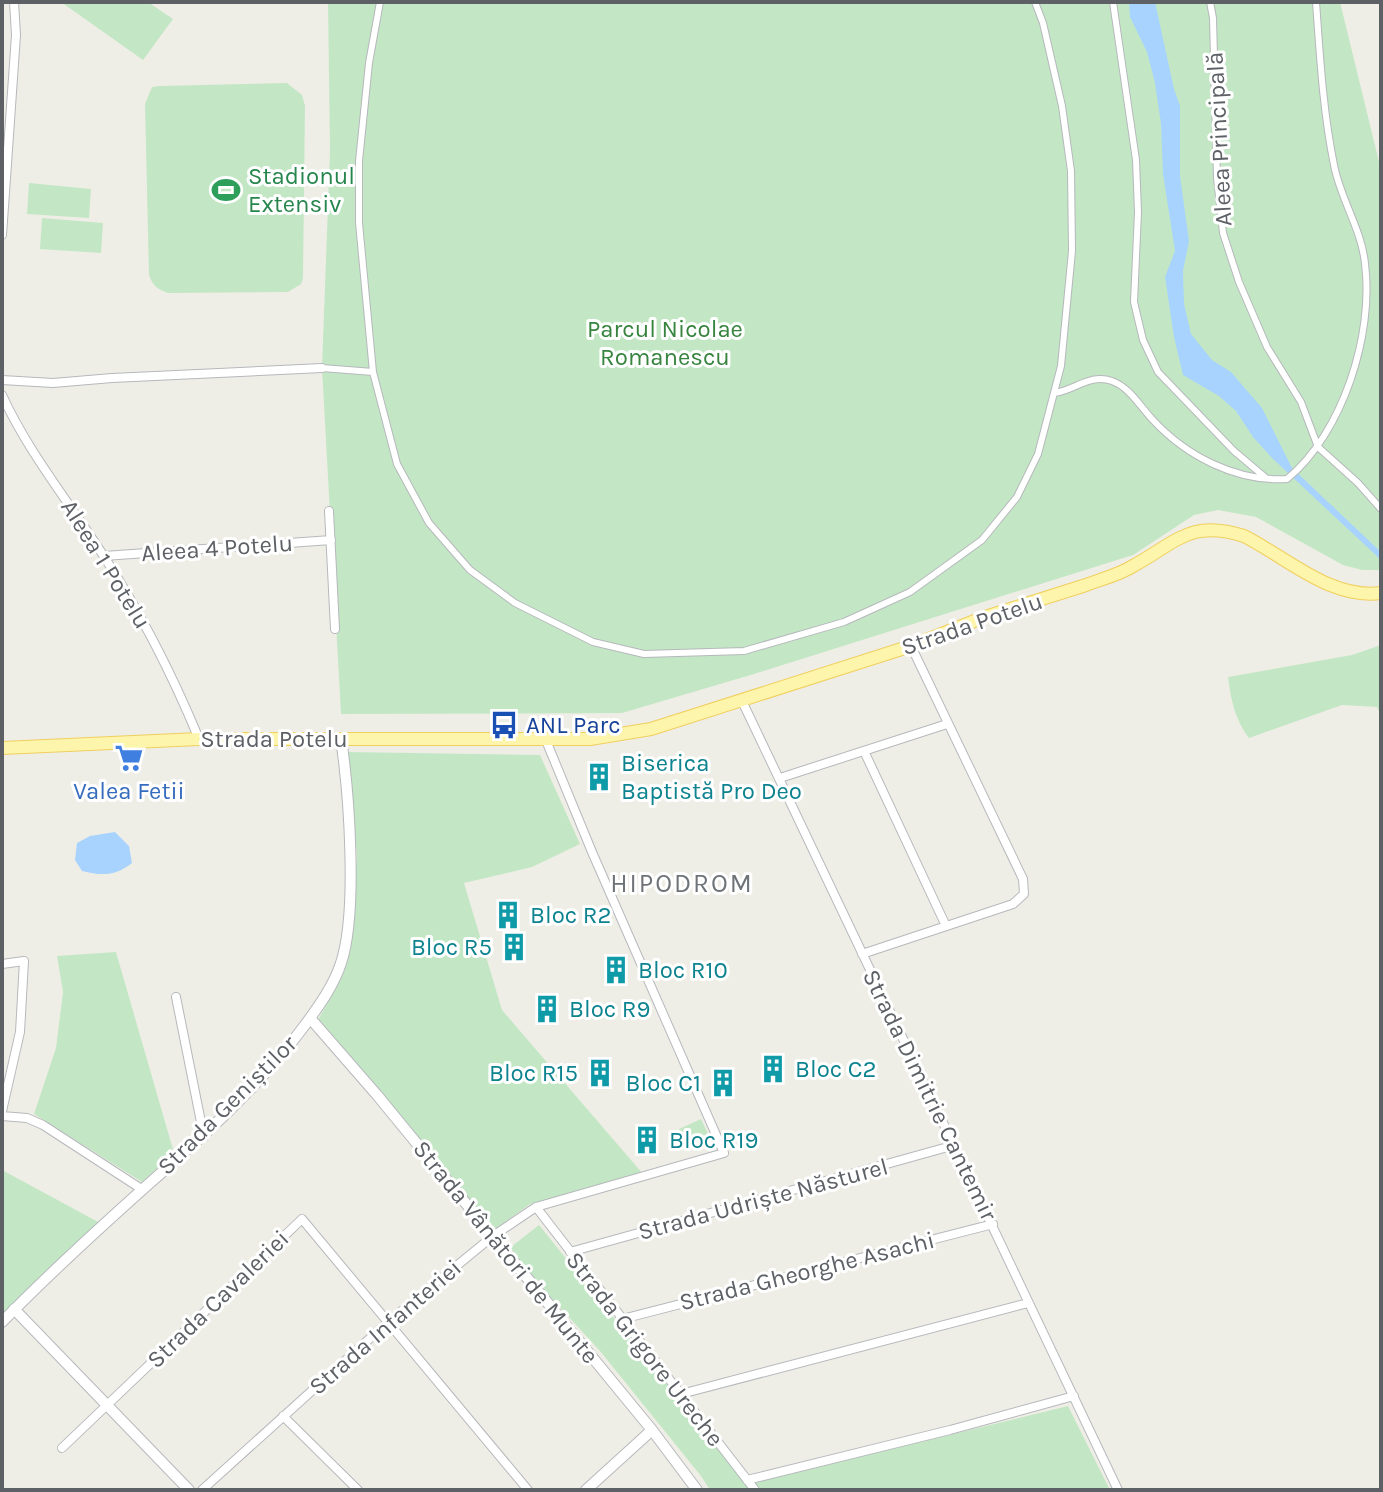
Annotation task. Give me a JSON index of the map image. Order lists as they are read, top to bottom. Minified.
{"streets":{"main road":["Strada Potelu"],"street":["Aleea Principală","Aleea 4 Potelu","Aleea 1 Potelu","Strada Dimitrie Cantemir","Strada Geniștilor","Strada Udriște Năsturel","Strada Vânători de Munte","Strada Gheorghe Asachi","Strada Cavaleriei","Strada Infanteriei","Strada Grigore Ureche"]},"crossings":[["Aleea 4 Potelu","Aleea 1 Potelu"],["Aleea 1 Potelu","Strada Potelu"],["Strada Potelu","Strada Dimitrie Cantemir"],["Strada Potelu","Strada Geniștilor"],["Strada Potelu","Strada Infanteriei"],["Strada Dimitrie Cantemir","Strada Udriște Năsturel"],["Strada Dimitrie Cantemir","Strada Gheorghe Asachi"],["Strada Geniștilor","Strada Vânători de Munte"],["Strada Udriște Năsturel","Strada Grigore Ureche"],["Strada Vânători de Munte","Strada Infanteriei"],["Strada Gheorghe Asachi","Strada Grigore Ureche"],["Strada Cavaleriei","Strada Infanteriei"],["Strada Infanteriei","Strada Grigore Ureche"]],"districts":["HIPODROM"],"parks":["Parcul Nicolae Romanescu"],"places":{"sports":["Stadionul Extensiv"],"bus stop":["ANL Parc"],"supermarket":["Valea Fetii"],"building":["Biserica Baptistă Pro Deo","Bloc R2","Bloc R5","Bloc R10","Bloc R9","Bloc C2","Bloc R15","Bloc C1","Bloc R19"]}}
